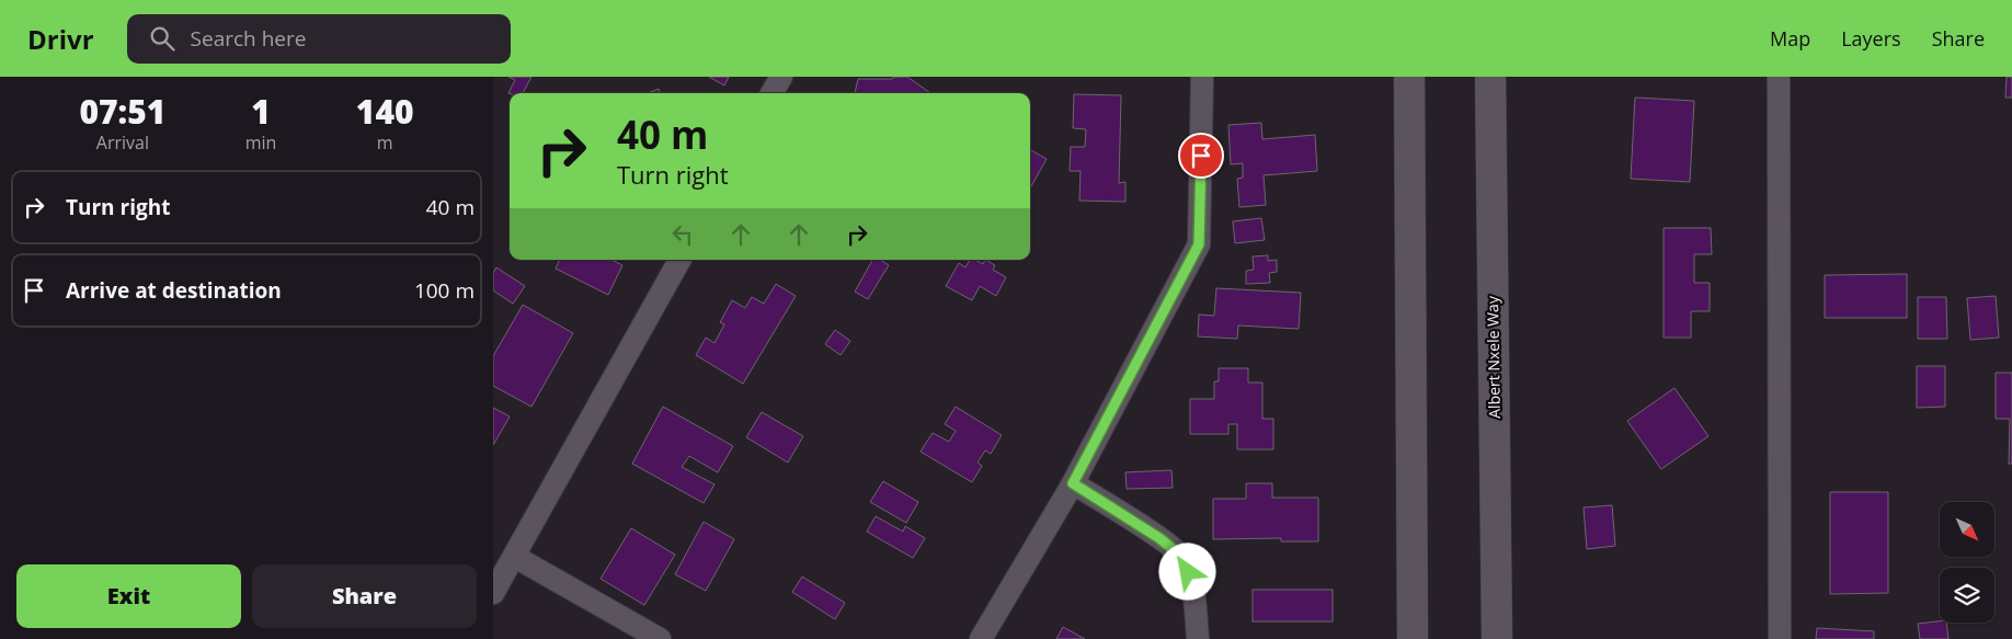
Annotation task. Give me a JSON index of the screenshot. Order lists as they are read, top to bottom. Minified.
{"streets":{"main road":["Albert Nxele Way"]},"north":"bottom right","page":{"header":"Drivr","search":"Search here","nav":["Map","Layers","Share"],"eta":["07:51","Arrival","1","min","140","m"],"turn":["40 m","Turn right"],"list":[{"name":"Turn right","value":"40 m"},{"name":"Arrive at destination","value":"100 m"}],"buttons":["Exit","Share"]}}
